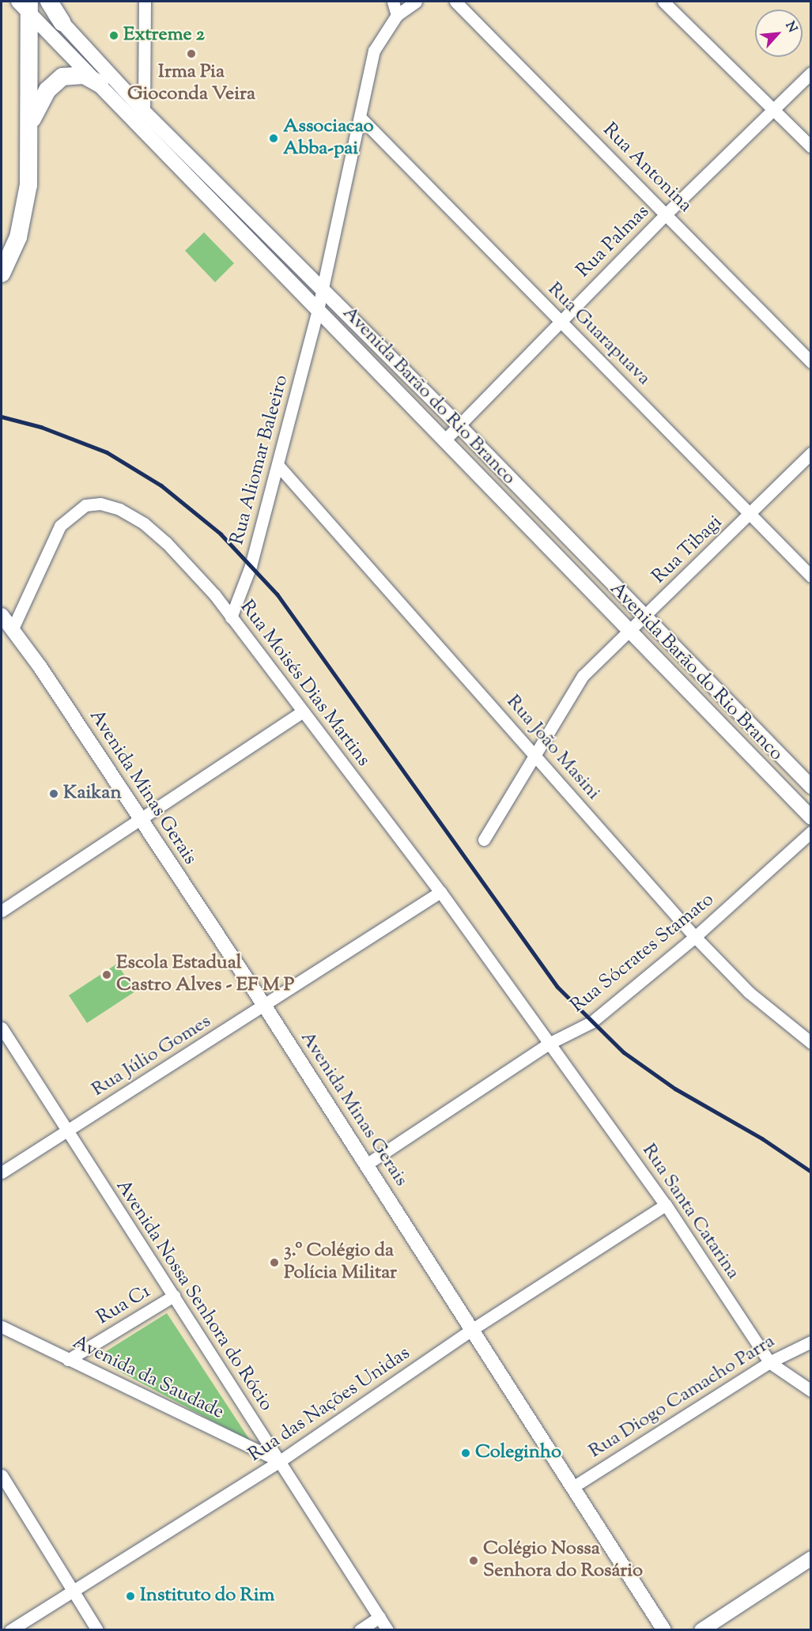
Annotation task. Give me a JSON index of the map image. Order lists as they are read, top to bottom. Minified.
{"streets":{"street":["Rua Antonina","Rua Palmas","Rua Guarapuava","Avenida Barão do Rio Branco","Rua Aliomar Baleeiro","Rua Tibagi","Rua Moisés Dias Martins","Rua João Masini","Avenida Minas Gerais","Rua Sócrates Stamato","Rua Júlio Gomes","Rua Santa Catarina","Avenida Nossa Senhora do Rócio","Rua C1","Avenida da Saudade","Rua Diogo Camacho Parra","Rua das Nações Unidas"]},"crossings":[["Rua Antonina","Rua Palmas"],["Rua Palmas","Rua Guarapuava"],["Rua Palmas","Avenida Barão do Rio Branco"],["Rua Guarapuava","Rua Aliomar Baleeiro"],["Rua Guarapuava","Rua Tibagi"],["Avenida Barão do Rio Branco","Rua Aliomar Baleeiro"],["Avenida Barão do Rio Branco","Rua Tibagi"],["Rua Aliomar Baleeiro","Rua Moisés Dias Martins"],["Rua Aliomar Baleeiro","Rua João Masini"],["Rua Tibagi","Rua João Masini"],["Rua Moisés Dias Martins","Avenida Minas Gerais"],["Rua Moisés Dias Martins","Rua Sócrates Stamato"],["Rua Moisés Dias Martins","Rua Júlio Gomes"],["Rua Moisés Dias Martins","Rua Santa Catarina"],["Rua João Masini","Rua Sócrates Stamato"],["Avenida Minas Gerais","Rua Sócrates Stamato"],["Avenida Minas Gerais","Rua Júlio Gomes"],["Avenida Minas Gerais","Rua Diogo Camacho Parra"],["Avenida Minas Gerais","Rua das Nações Unidas"],["Rua Sócrates Stamato","Rua Santa Catarina"],["Rua Júlio Gomes","Avenida Nossa Senhora do Rócio"],["Rua Santa Catarina","Rua Diogo Camacho Parra"],["Rua Santa Catarina","Rua das Nações Unidas"],["Avenida Nossa Senhora do Rócio","Rua C1"],["Avenida Nossa Senhora do Rócio","Avenida da Saudade"],["Avenida Nossa Senhora do Rócio","Rua das Nações Unidas"],["Rua C1","Avenida da Saudade"],["Avenida da Saudade","Rua das Nações Unidas"]],"places":["Extreme 2","Irma Pia Gioconda Veira","Associacao Abba-pai","Kaikan","Escola Estadual Castro Alves - EF M P","3.º Colégio da Polícia Militar","Coleginho","Colégio Nossa Senhora do Rosário","Instituto do Rim"],"north":"top right"}
